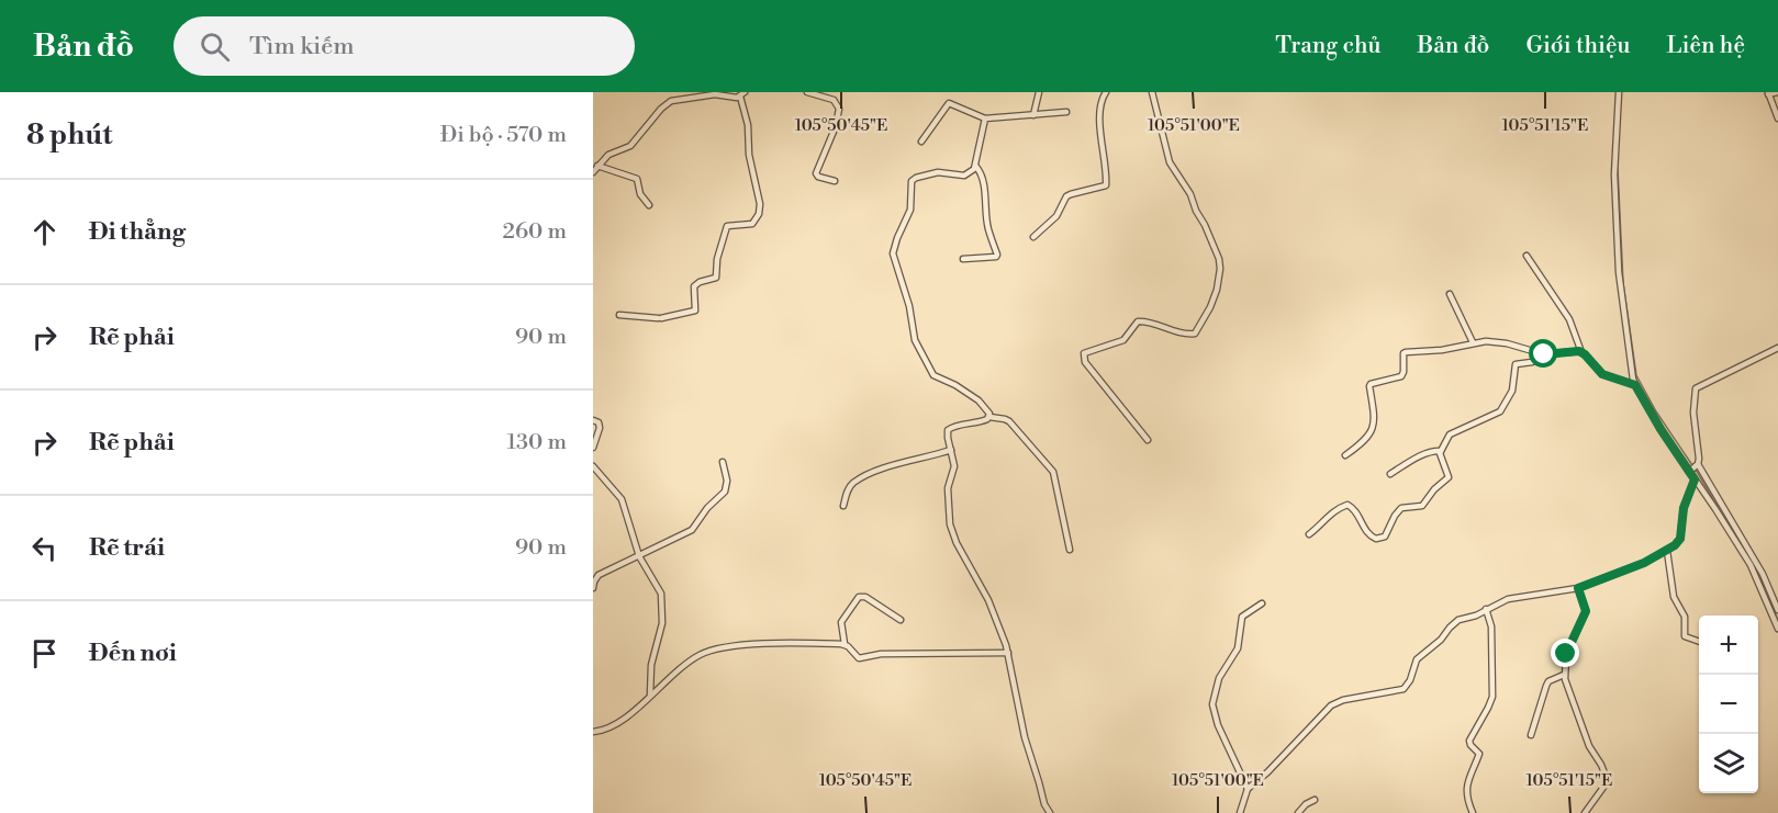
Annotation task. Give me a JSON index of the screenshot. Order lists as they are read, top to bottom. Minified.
{"page":{"header":"Bản đồ","search":"Tìm kiếm","nav":["Trang chủ","Bản đồ","Giới thiệu","Liên hệ"],"heading":["8 phút","Đi bộ · 570 m"],"list":[["Đi thẳng","260 m"],["Rẽ phải","90 m"],["Rẽ phải","130 m"],["Rẽ trái","90 m"],"Đến nơi"],"map_buttons":["+","−"]},"coordinates":["105°50'45\"E","105°51'00\"E","105°51'15\"E"]}
